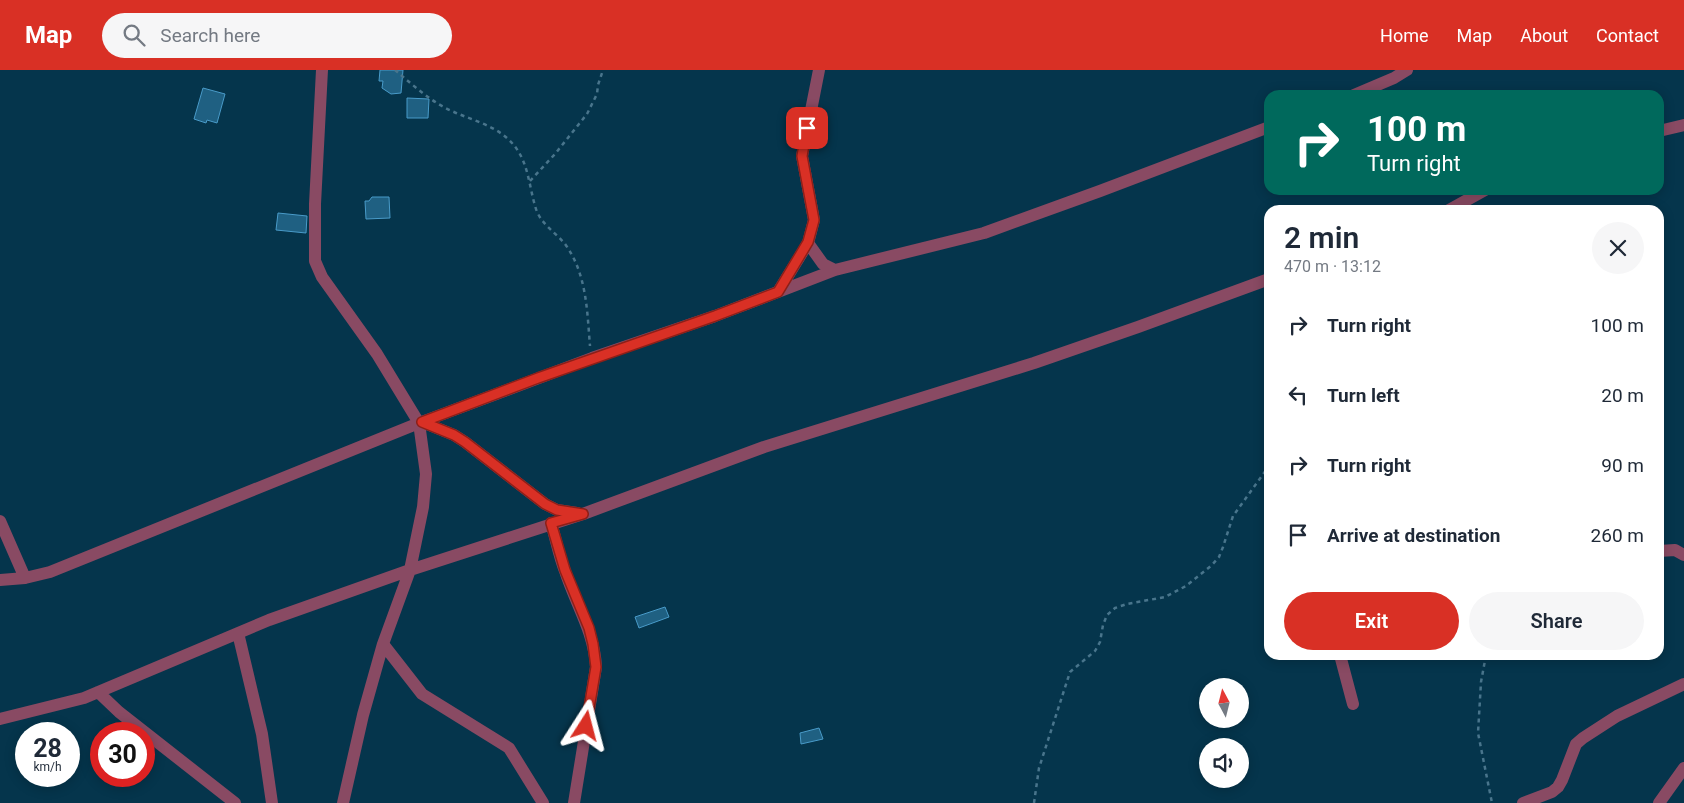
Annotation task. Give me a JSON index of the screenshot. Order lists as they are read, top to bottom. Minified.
{"north":"top","page":{"header":"Map","search":"Search here","nav":["Home","Map","About","Contact"],"turn":["100 m","Turn right"],"heading":["2 min","470 m · 13:12"],"list":[{"name":"Turn right","value":"100 m"},{"name":"Turn left","value":"20 m"},{"name":"Turn right","value":"90 m"},{"name":"Arrive at destination","value":"260 m"}],"buttons":["Exit","Share"],"speed":"28 km/h","limit":"30"}}
